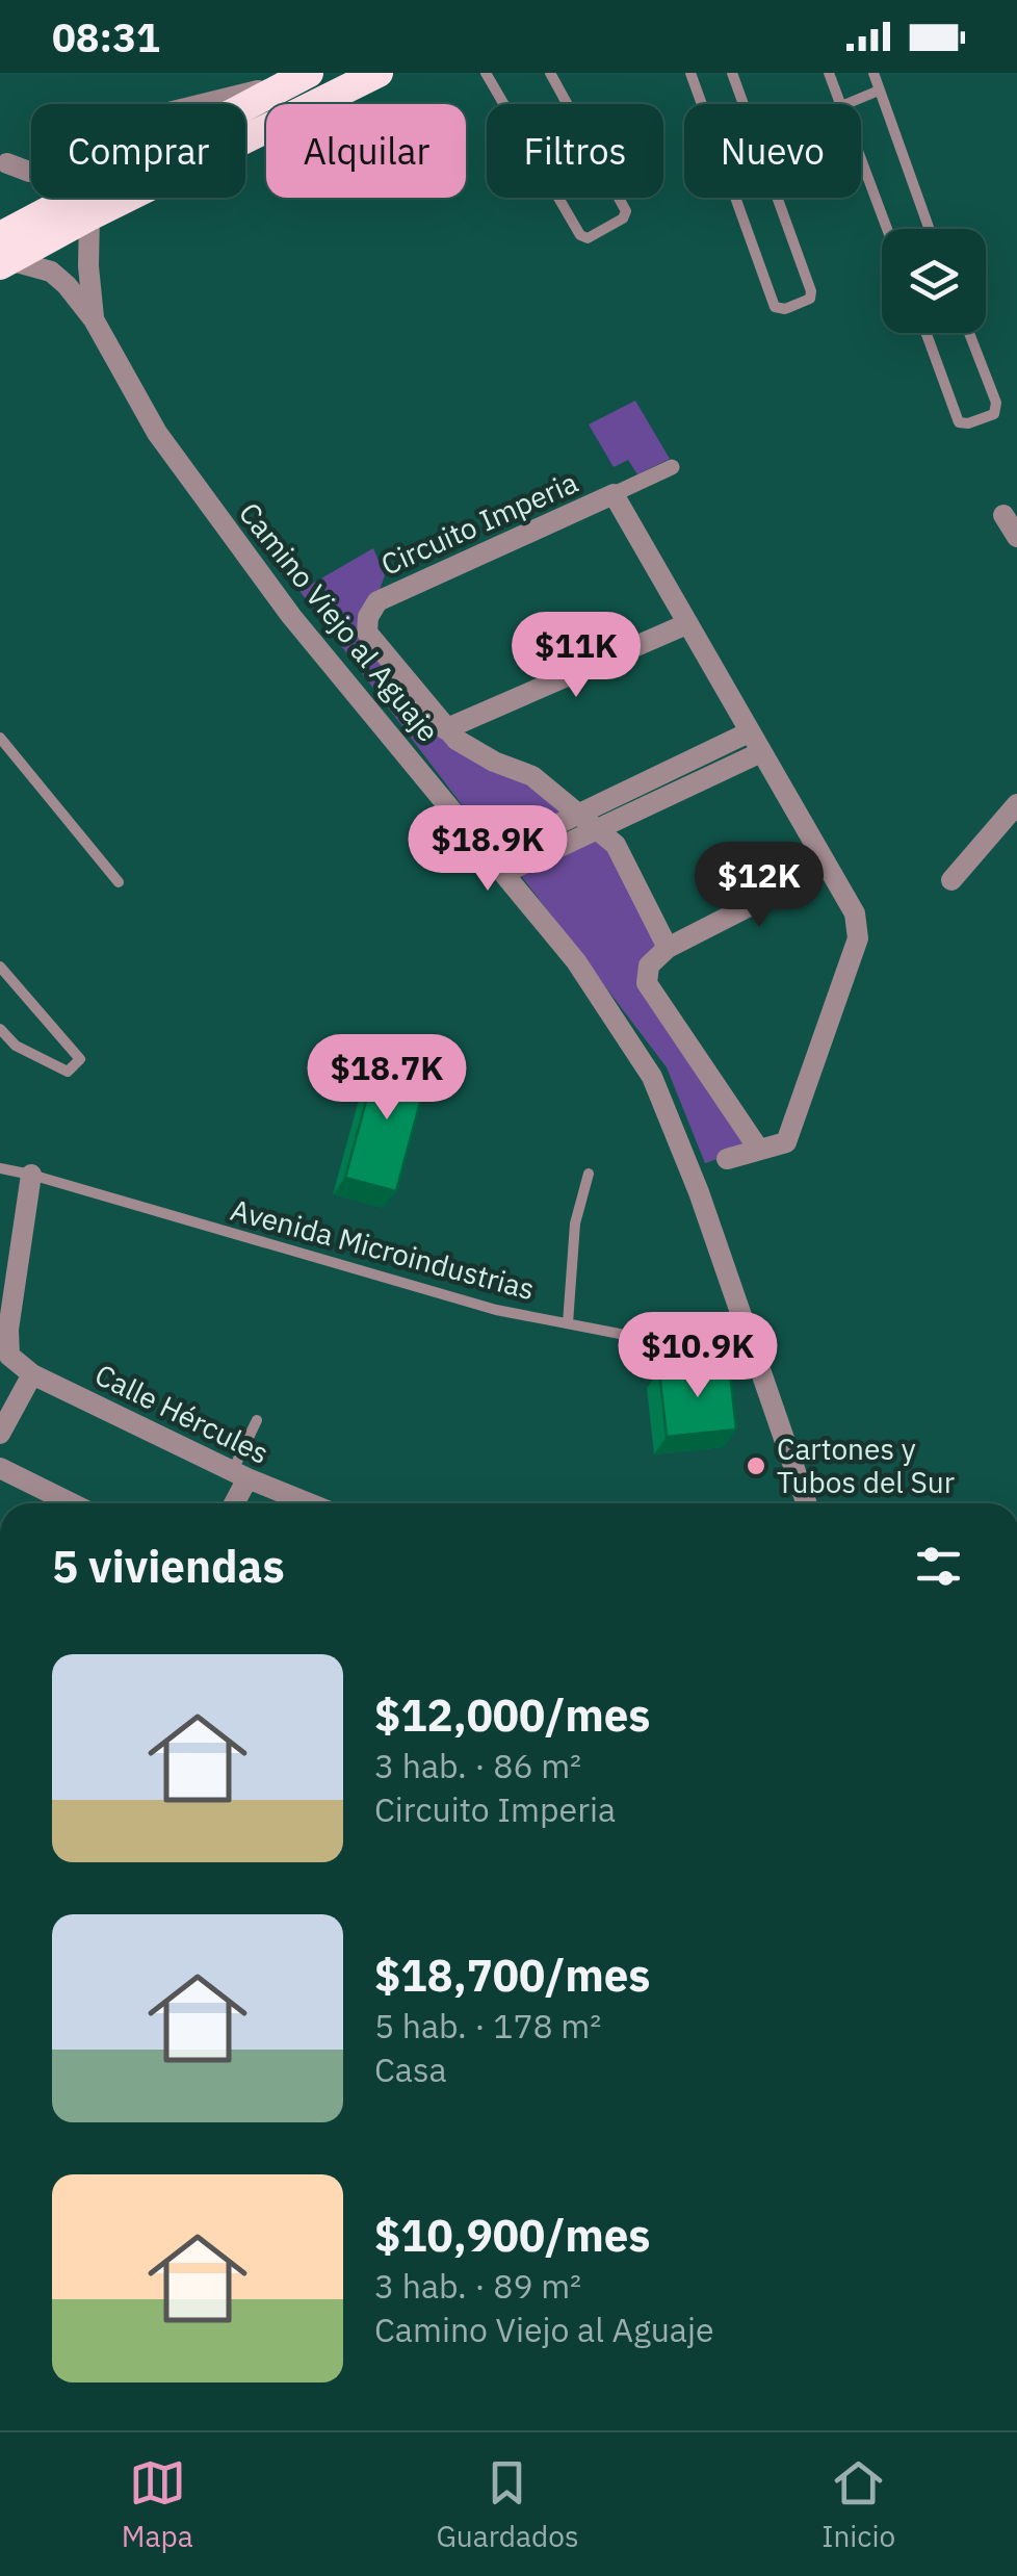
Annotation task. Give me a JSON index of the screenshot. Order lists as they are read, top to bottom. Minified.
{"streets":{"street":["Circuito Imperia","Camino Viejo al Aguaje","Calle Hércules"],"lane":["Avenida Microindustrias"]},"crossings":[["Camino Viejo al Aguaje","Avenida Microindustrias"],["Avenida Microindustrias","Calle Hércules"]],"places":["Cartones y Tubos del Sur"],"page":{"status":"08:31","chip":["Comprar","Alquilar","Filtros","Nuevo"],"price":["$11K","$18.9K","$12K","$18.7K","$10.9K"],"heading":"5 viviendas","list":[{"name":"$12,000/mes","note":"3 hab. · 86 m² · Circuito Imperia"},{"name":"$18,700/mes","note":"5 hab. · 178 m² · Casa"},{"name":"$10,900/mes","note":"3 hab. · 89 m² · Camino Viejo al Aguaje"}],"tabs":["Mapa","Guardados","Inicio"]}}
